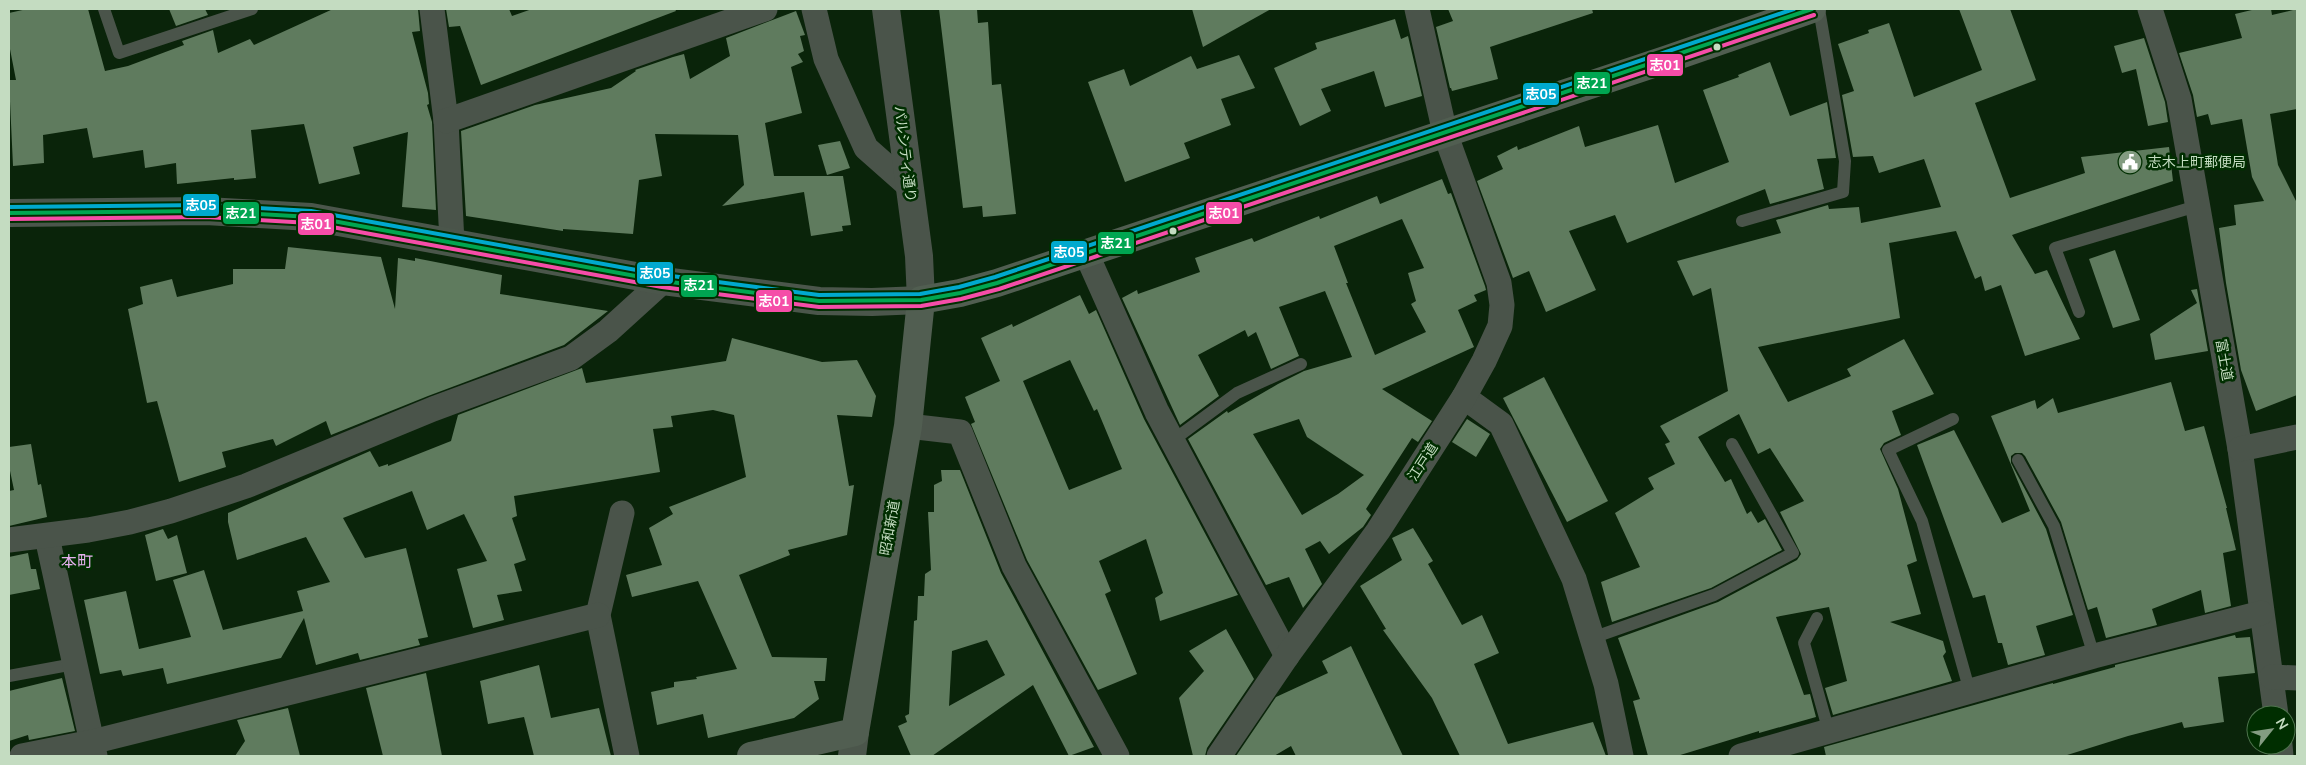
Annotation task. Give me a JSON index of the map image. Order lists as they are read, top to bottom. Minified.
{"streets":{"main road":["昭和新道"],"street":["パルシティ通り","富士道","江戸道"]},"crossings":[["パルシティ通り","昭和新道"]],"districts":["本町"],"places":{"public building":["志木上町郵便局"]},"lines":["transit line 志21","transit line 志05","transit line 志01"],"north":"top right"}
